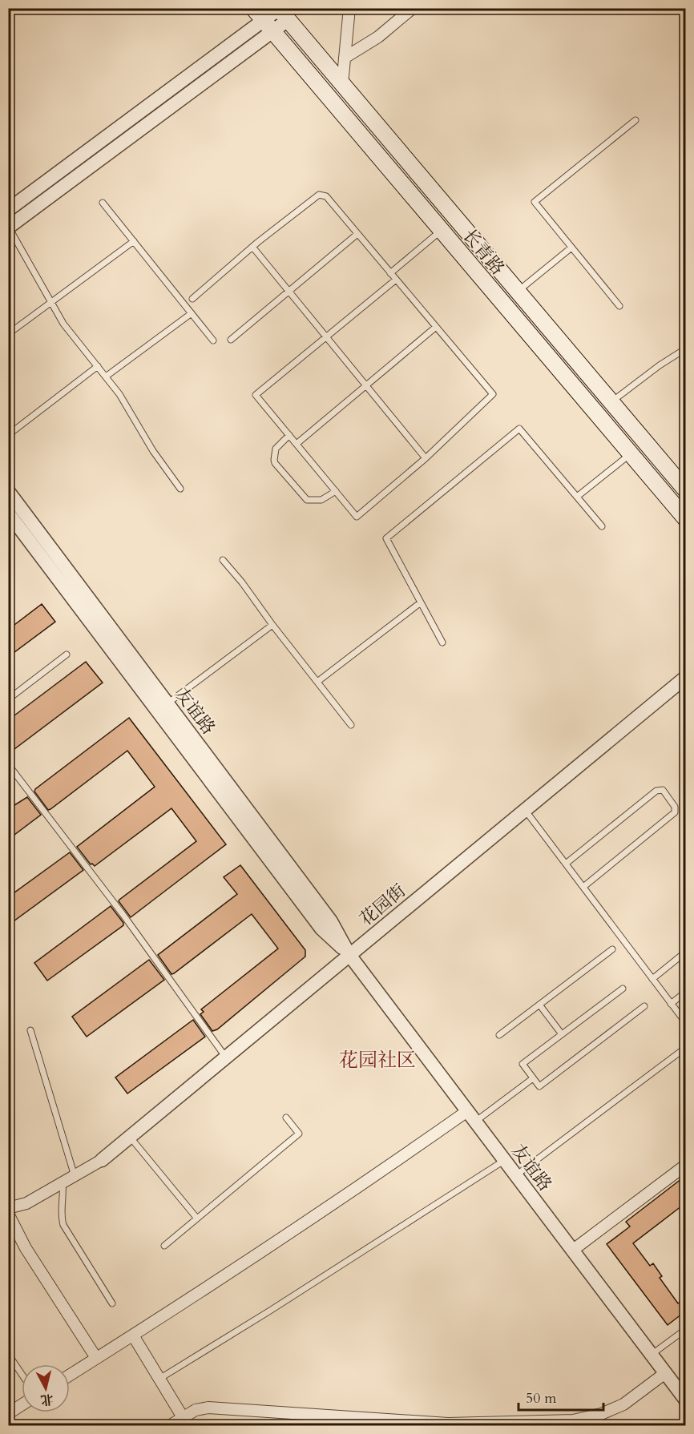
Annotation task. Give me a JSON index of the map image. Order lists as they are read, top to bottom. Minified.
{"streets":{"main road":["长青路"],"street":["友谊路","花园街"]},"crossings":[["友谊路","花园街"]],"districts":["花园社区"],"scale_bar":"50 m","north":"bottom"}
